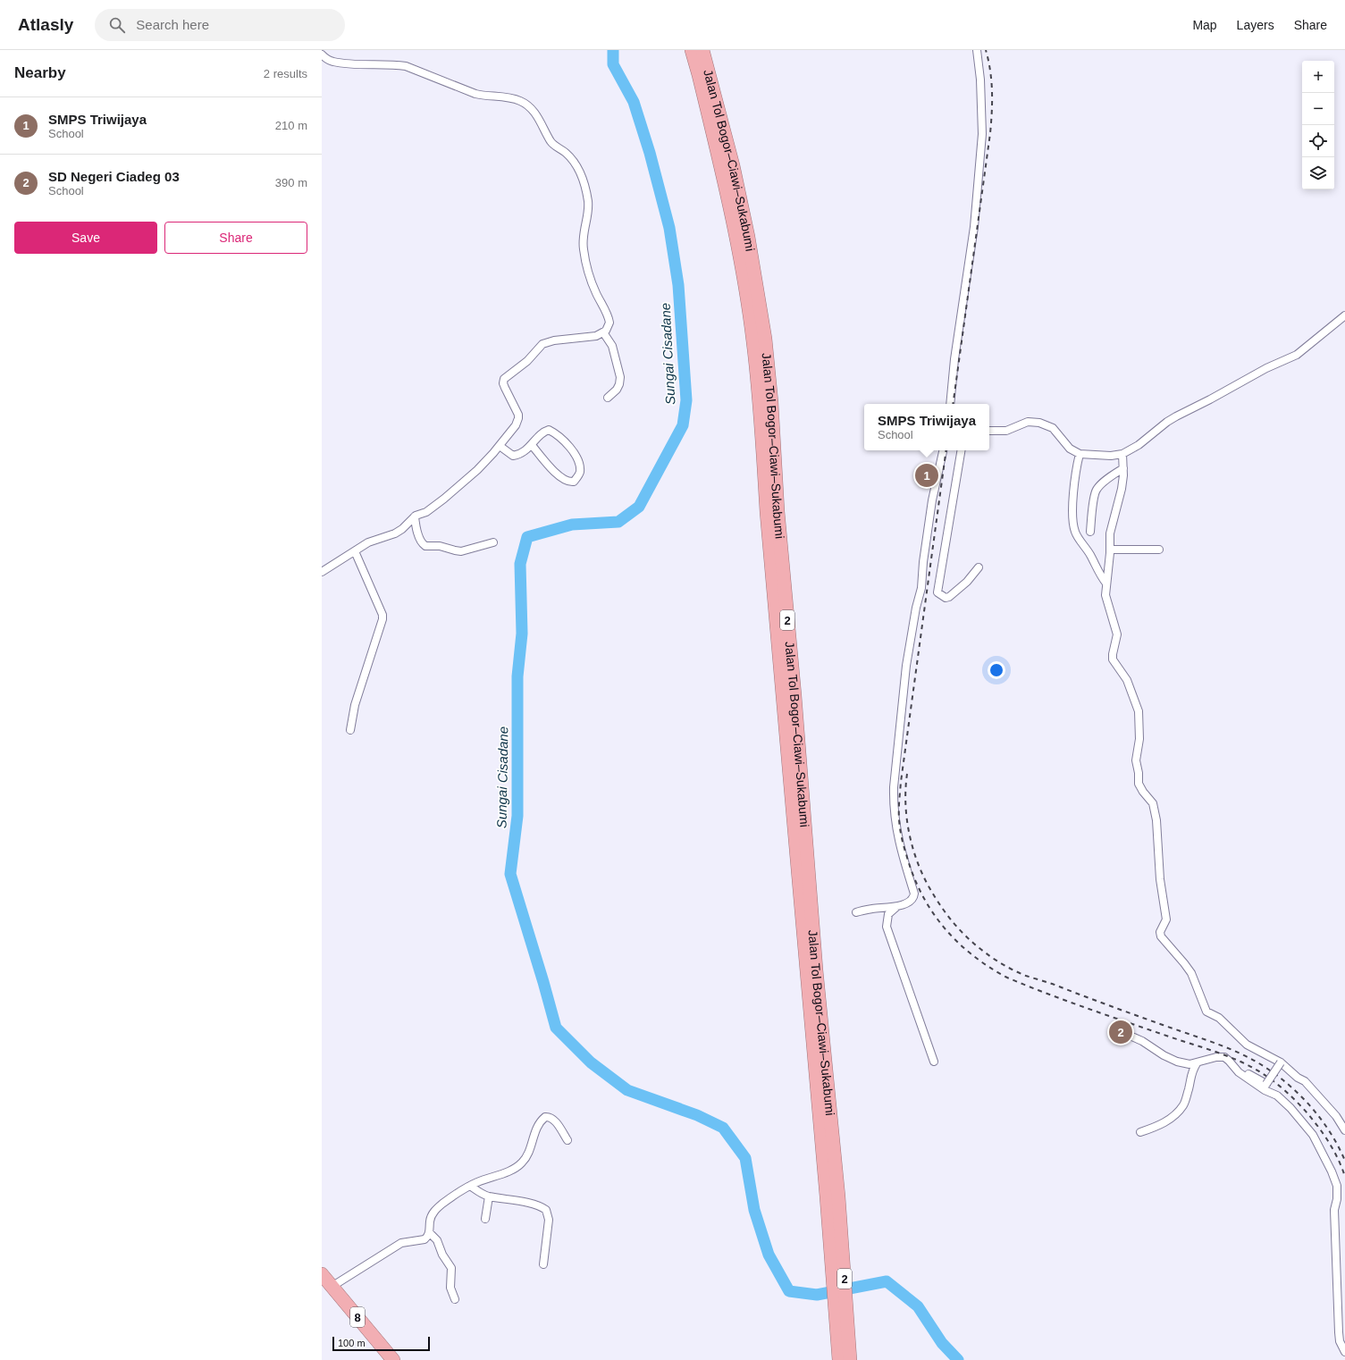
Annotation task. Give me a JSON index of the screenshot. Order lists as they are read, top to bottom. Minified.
{"streets":{"highway":["Jalan Tol Bogor–Ciawi–Sukabumi","2","8"]},"water":["Sungai Cisadane"],"scale_bar":"100 m","page":{"header":"Atlasly","search":"Search here","nav":["Map","Layers","Share"],"heading":["Nearby","2 results"],"map_buttons":["+","−"],"list":[{"mark":"1","name":"SMPS Triwijaya","note":"School","value":"210 m"},{"mark":"2","name":"SD Negeri Ciadeg 03","note":"School","value":"390 m"}],"buttons":["Save","Share"],"popup":["SMPS Triwijaya","School"],"pins":["1","2"],"scale":"100 m"}}
